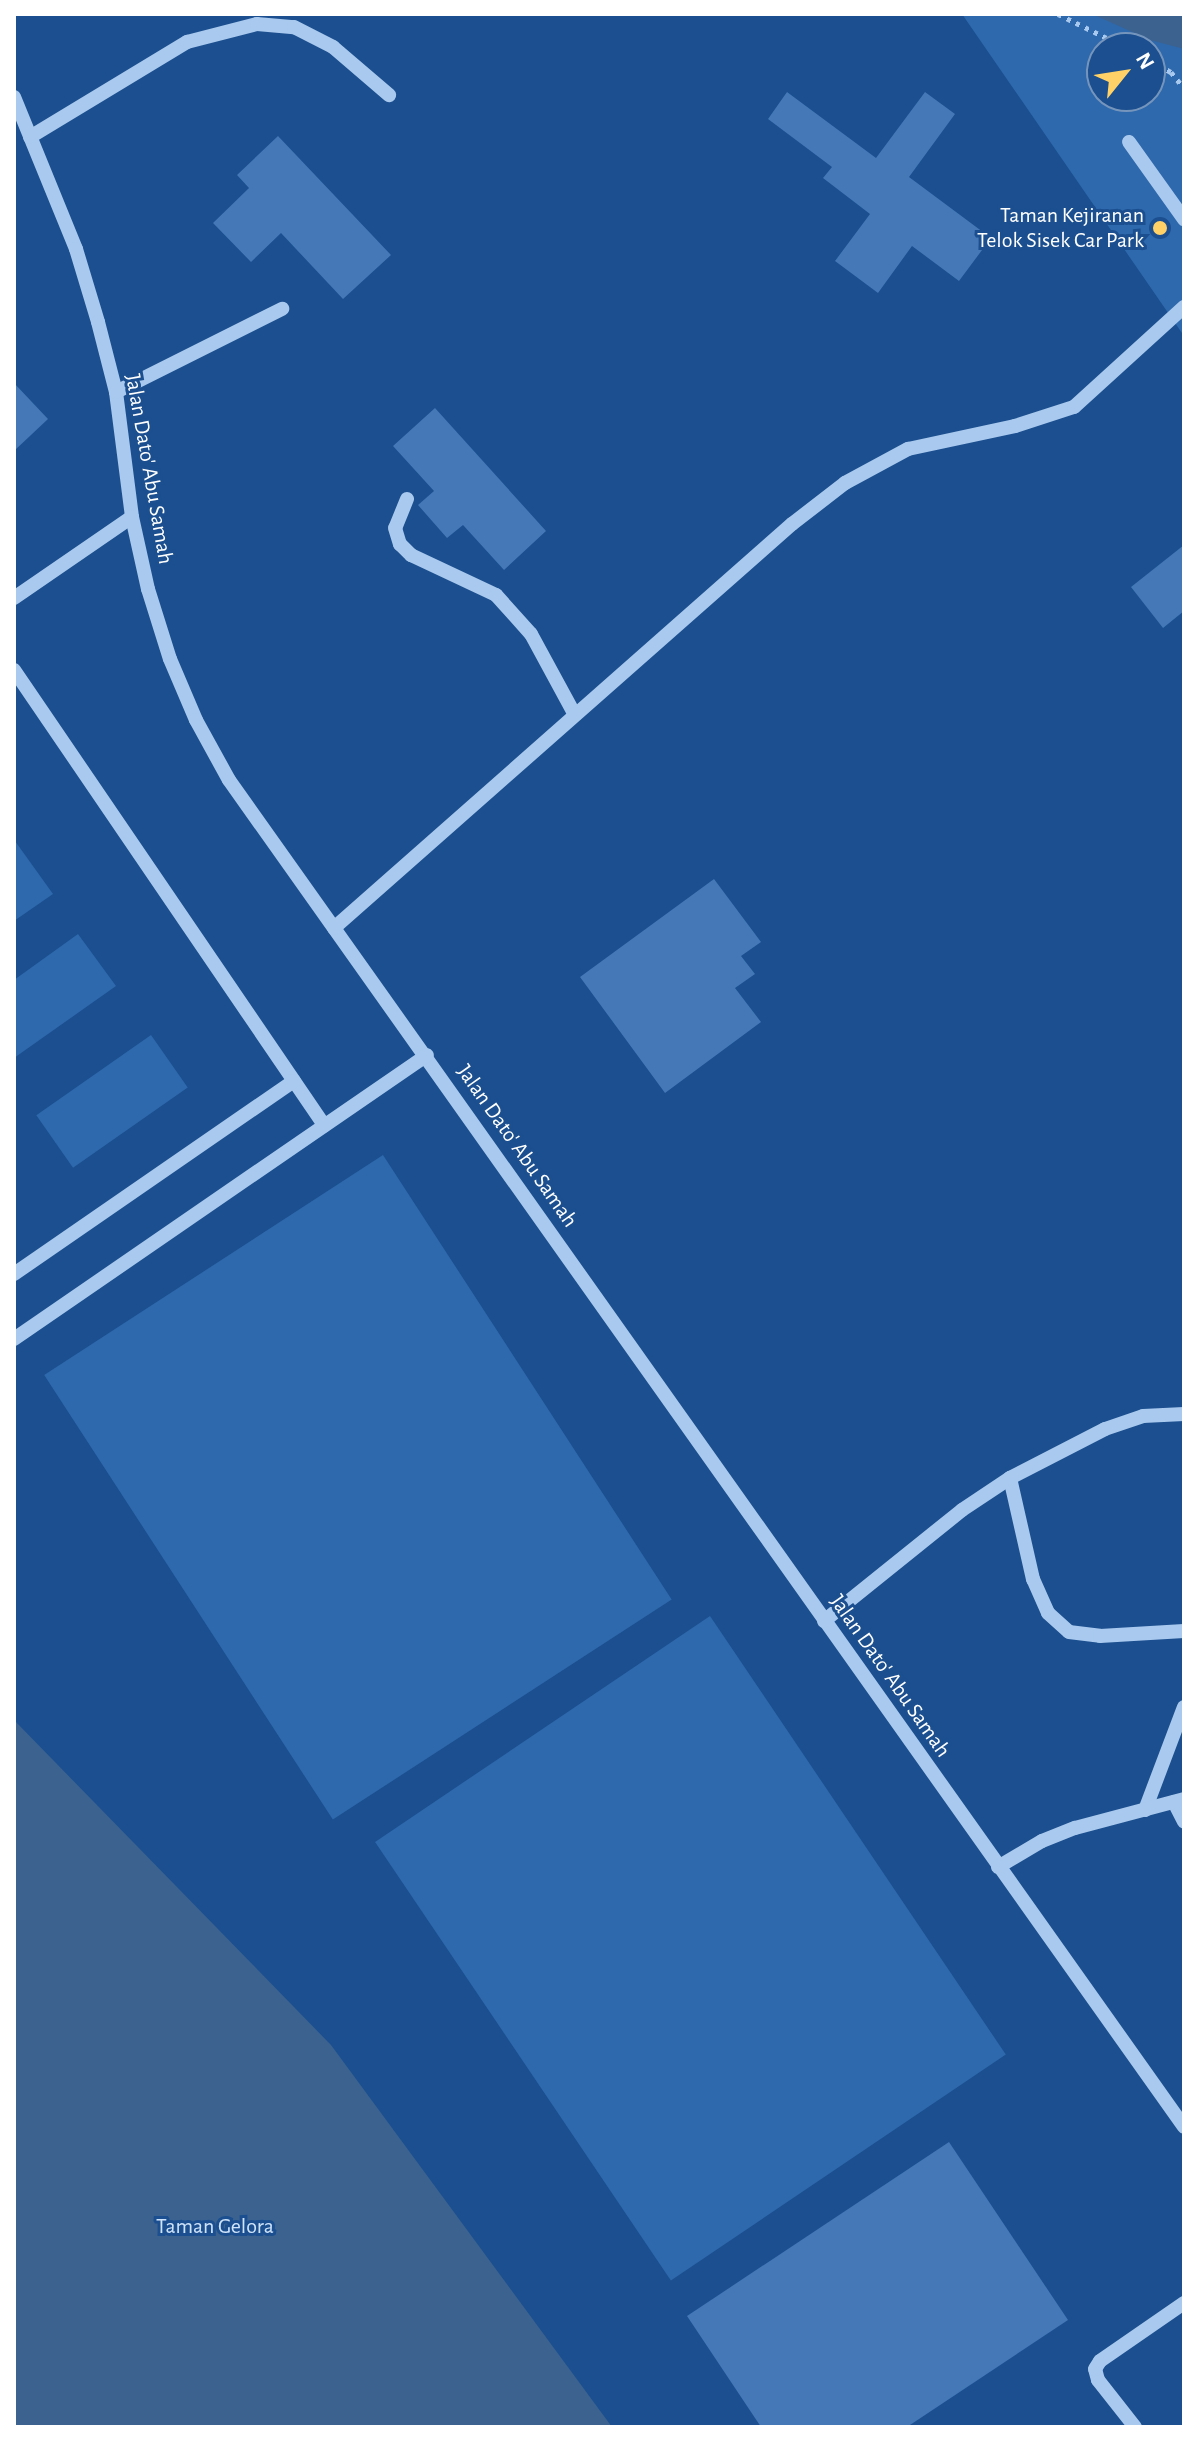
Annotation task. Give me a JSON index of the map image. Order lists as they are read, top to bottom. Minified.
{"streets":{"street":["Jalan Dato' Abu Samah"]},"parks":["Taman Gelora"],"places":["Taman Kejiranan Telok Sisek Car Park"],"north":"top right"}
